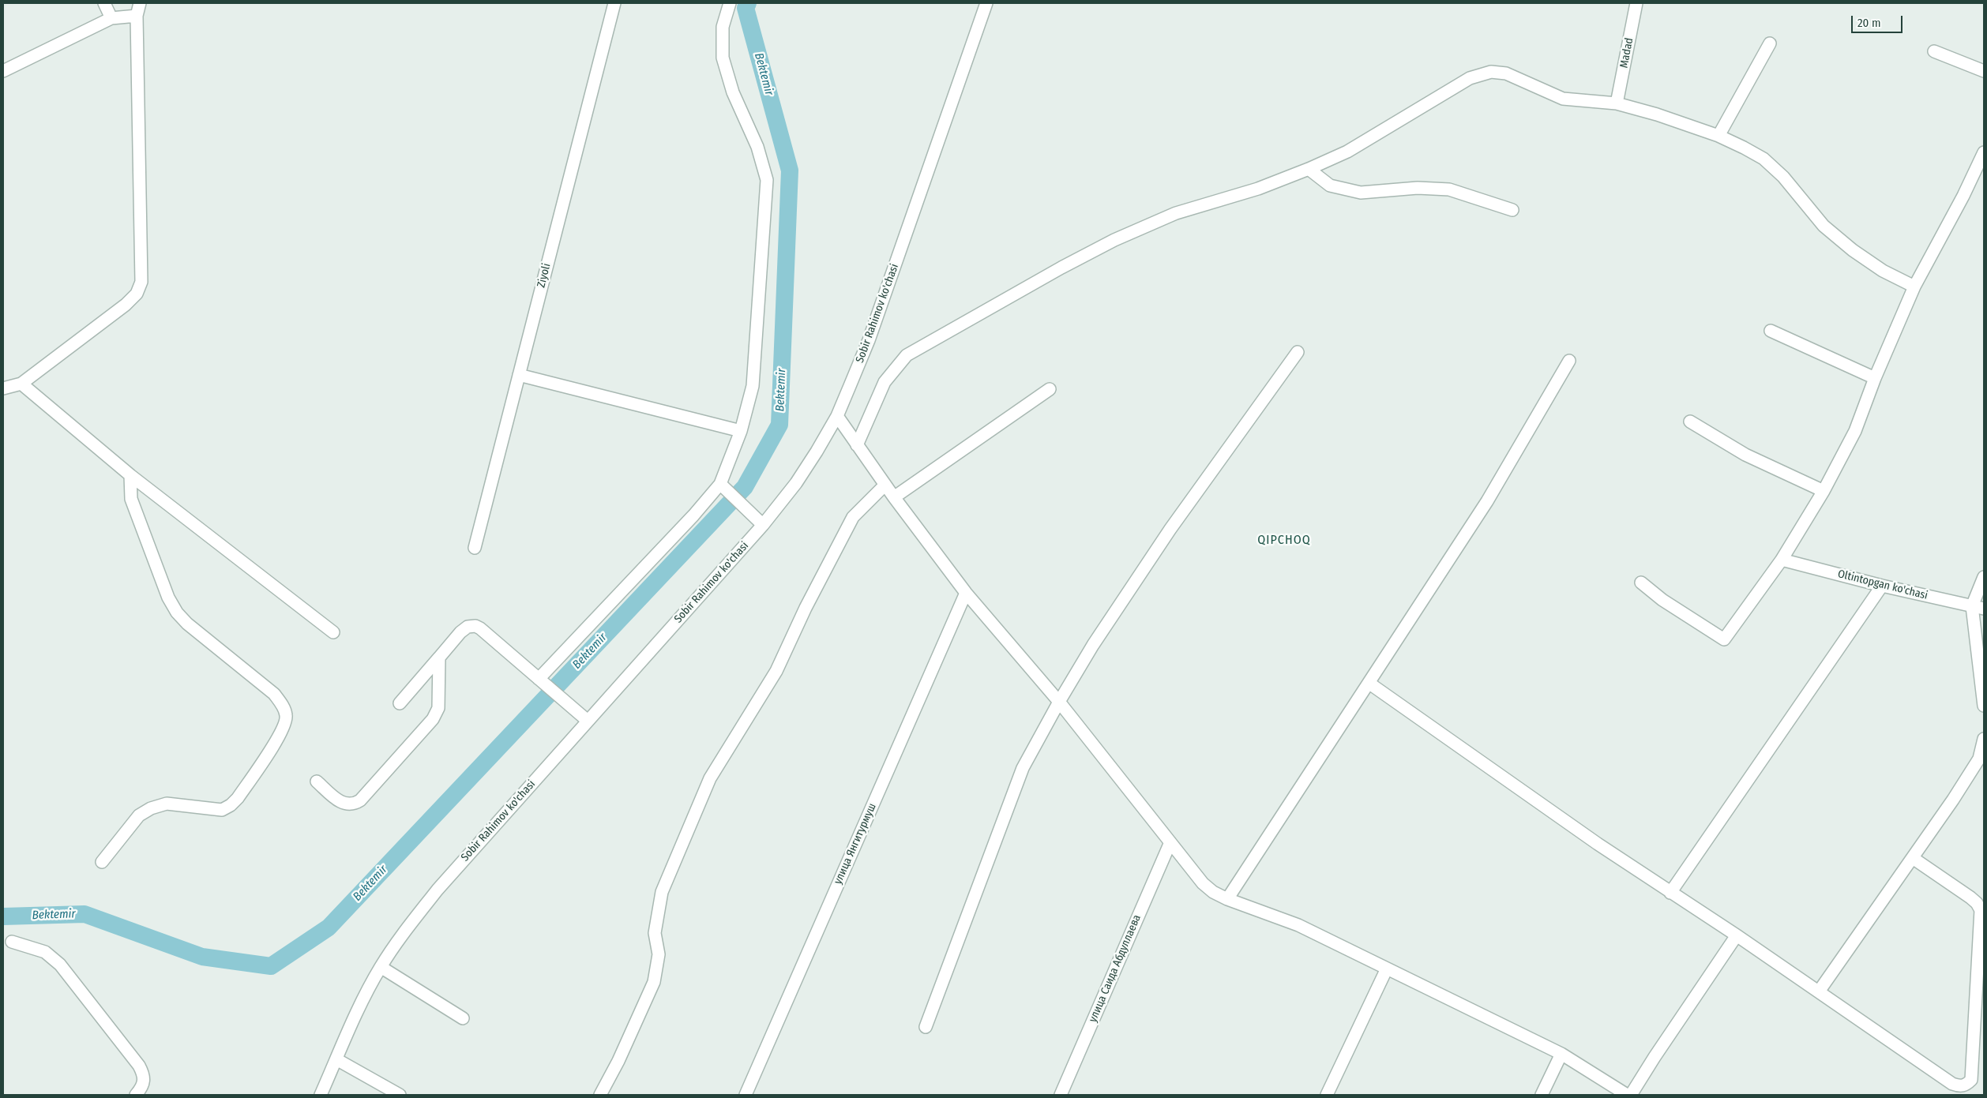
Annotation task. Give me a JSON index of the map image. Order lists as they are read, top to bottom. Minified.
{"streets":{"street":["Madad","Ziyoli","Sobir Rahimov ko'chasi","Oltintopgan ko'chasi","улица Янгитурмуш","улица Саида Абдуллаева"]},"districts":["QIPCHOQ"],"water":["Bektemir"],"scale_bar":"20 m"}
